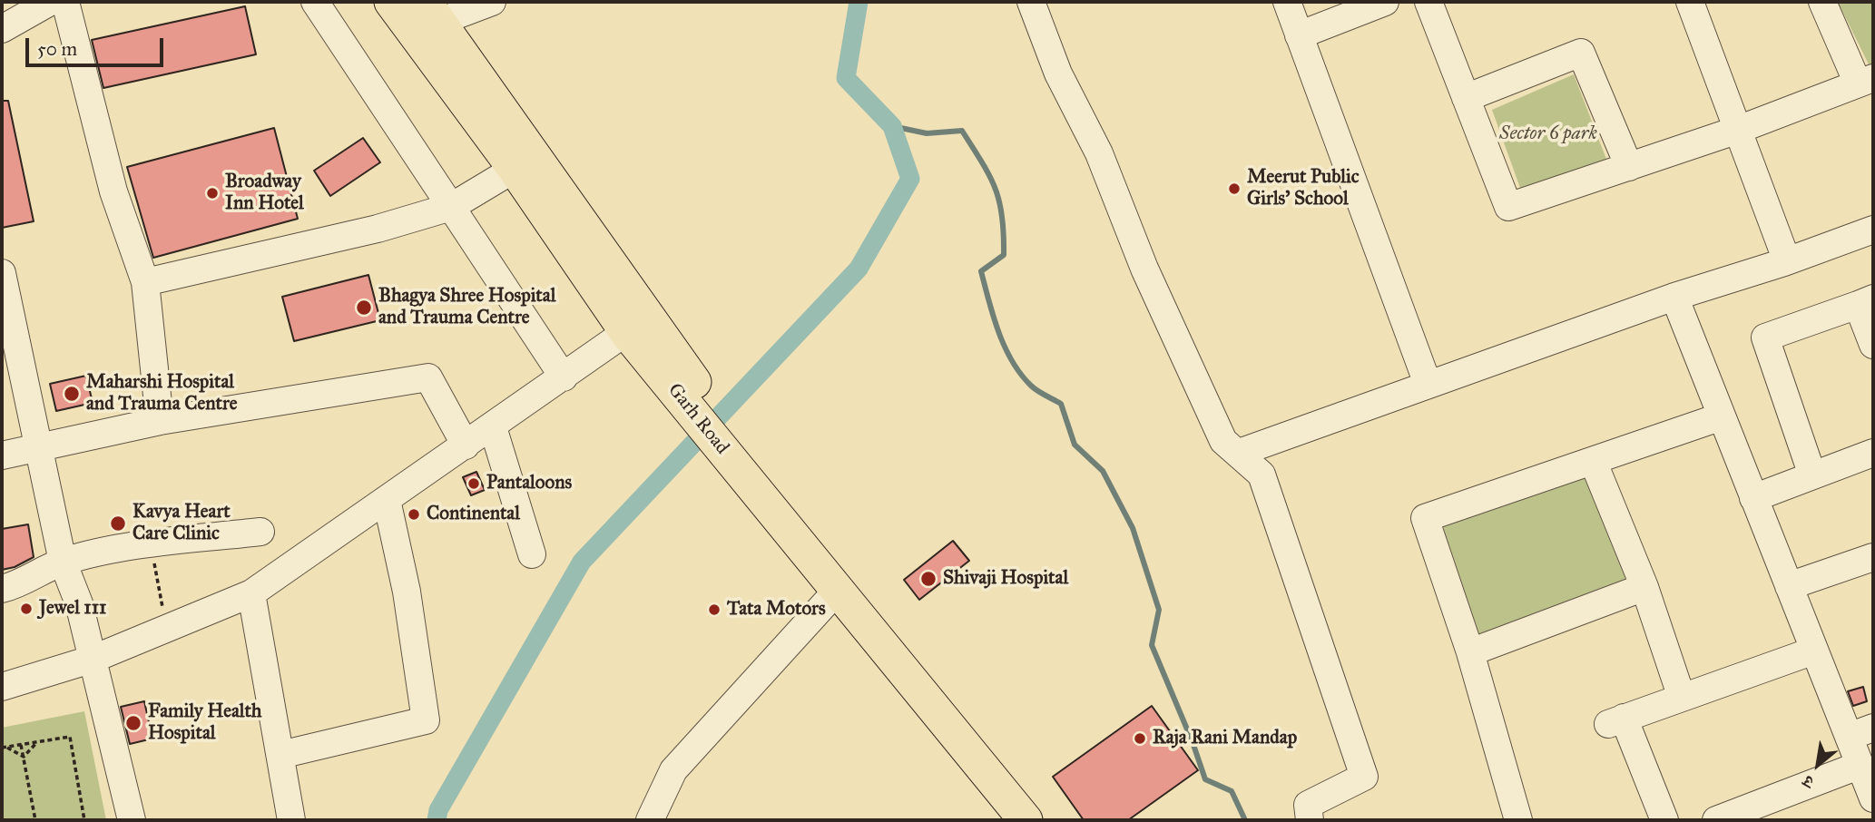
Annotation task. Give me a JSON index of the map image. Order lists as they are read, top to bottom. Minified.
{"streets":{"main road":["Garh Road"]},"parks":["Sector 6 park"],"places":["Meerut Public Girls' School","Broadway Inn Hotel","Bhagya Shree Hospital and Trauma Centre","Maharshi Hospital and Trauma Centre","Pantaloons","Continental","Kavya Heart Care Clinic","Shivaji Hospital","Jewel 111","Tata Motors","Family Health Hospital","Raja Rani Mandap"],"scale_bar":"50 m","north":"bottom left"}
